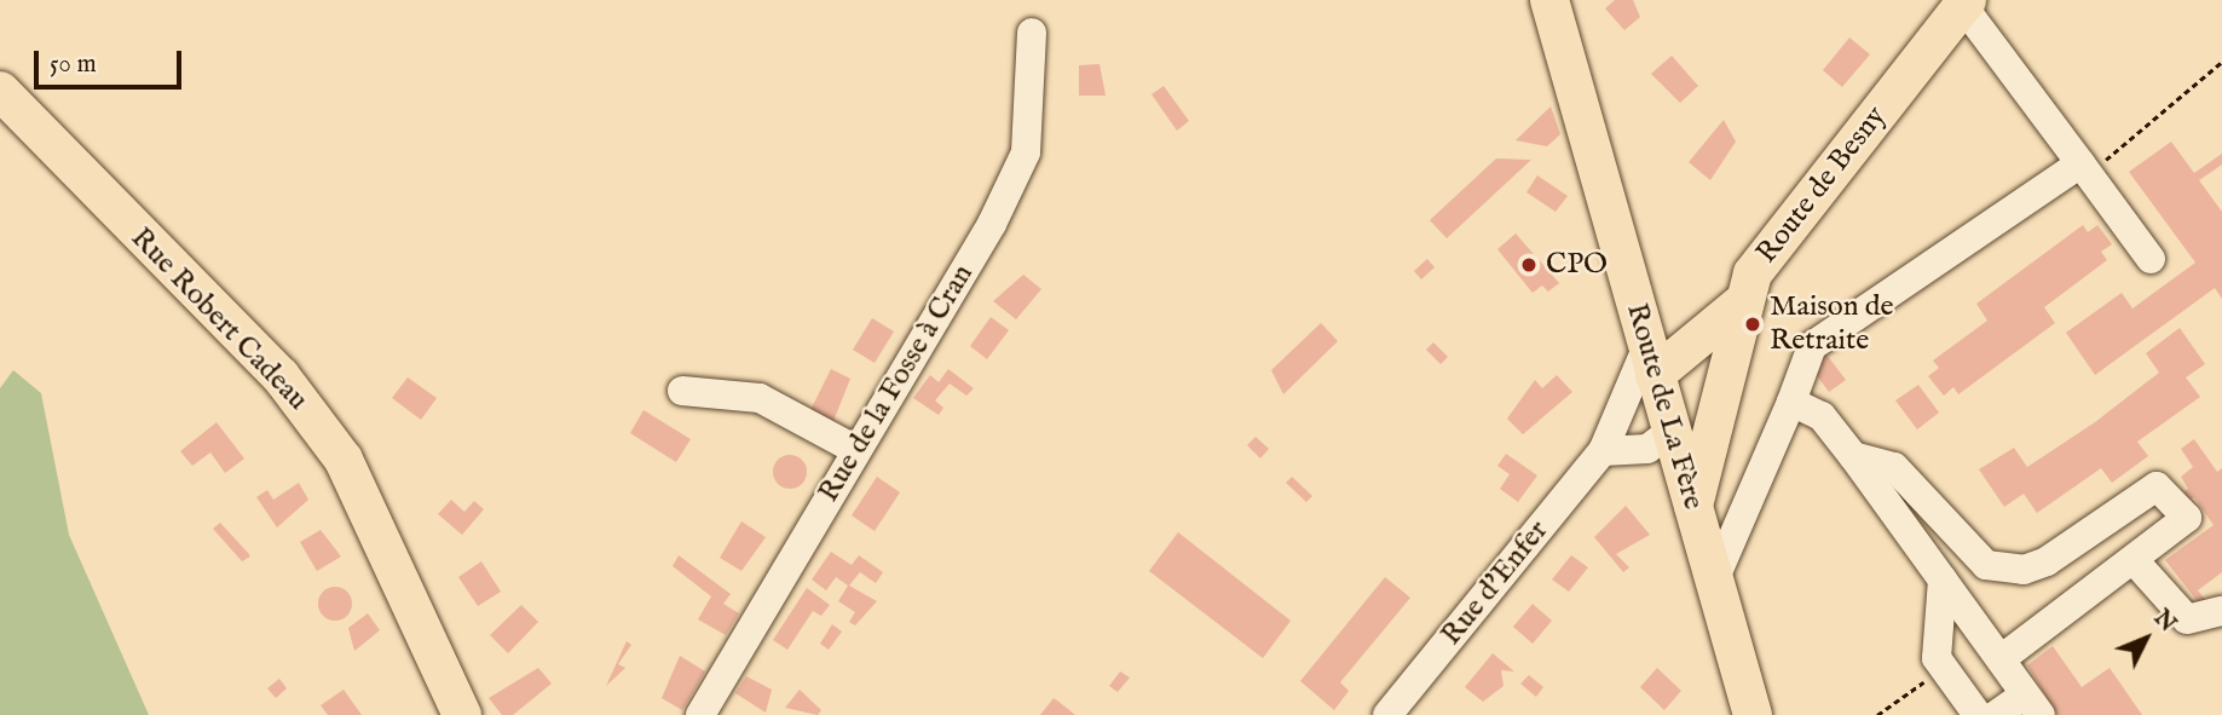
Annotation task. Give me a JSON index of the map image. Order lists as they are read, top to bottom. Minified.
{"streets":{"main road":["Route de Besny","Rue Robert Cadeau","Route de La Fère"],"street":["Rue de la Fosse à Cran","Rue d'Enfer"]},"crossings":[["Route de Besny","Route de La Fère"],["Route de La Fère","Rue d'Enfer"]],"places":["CPO","Maison de Retraite"],"scale_bar":"50 m","north":"top right"}
